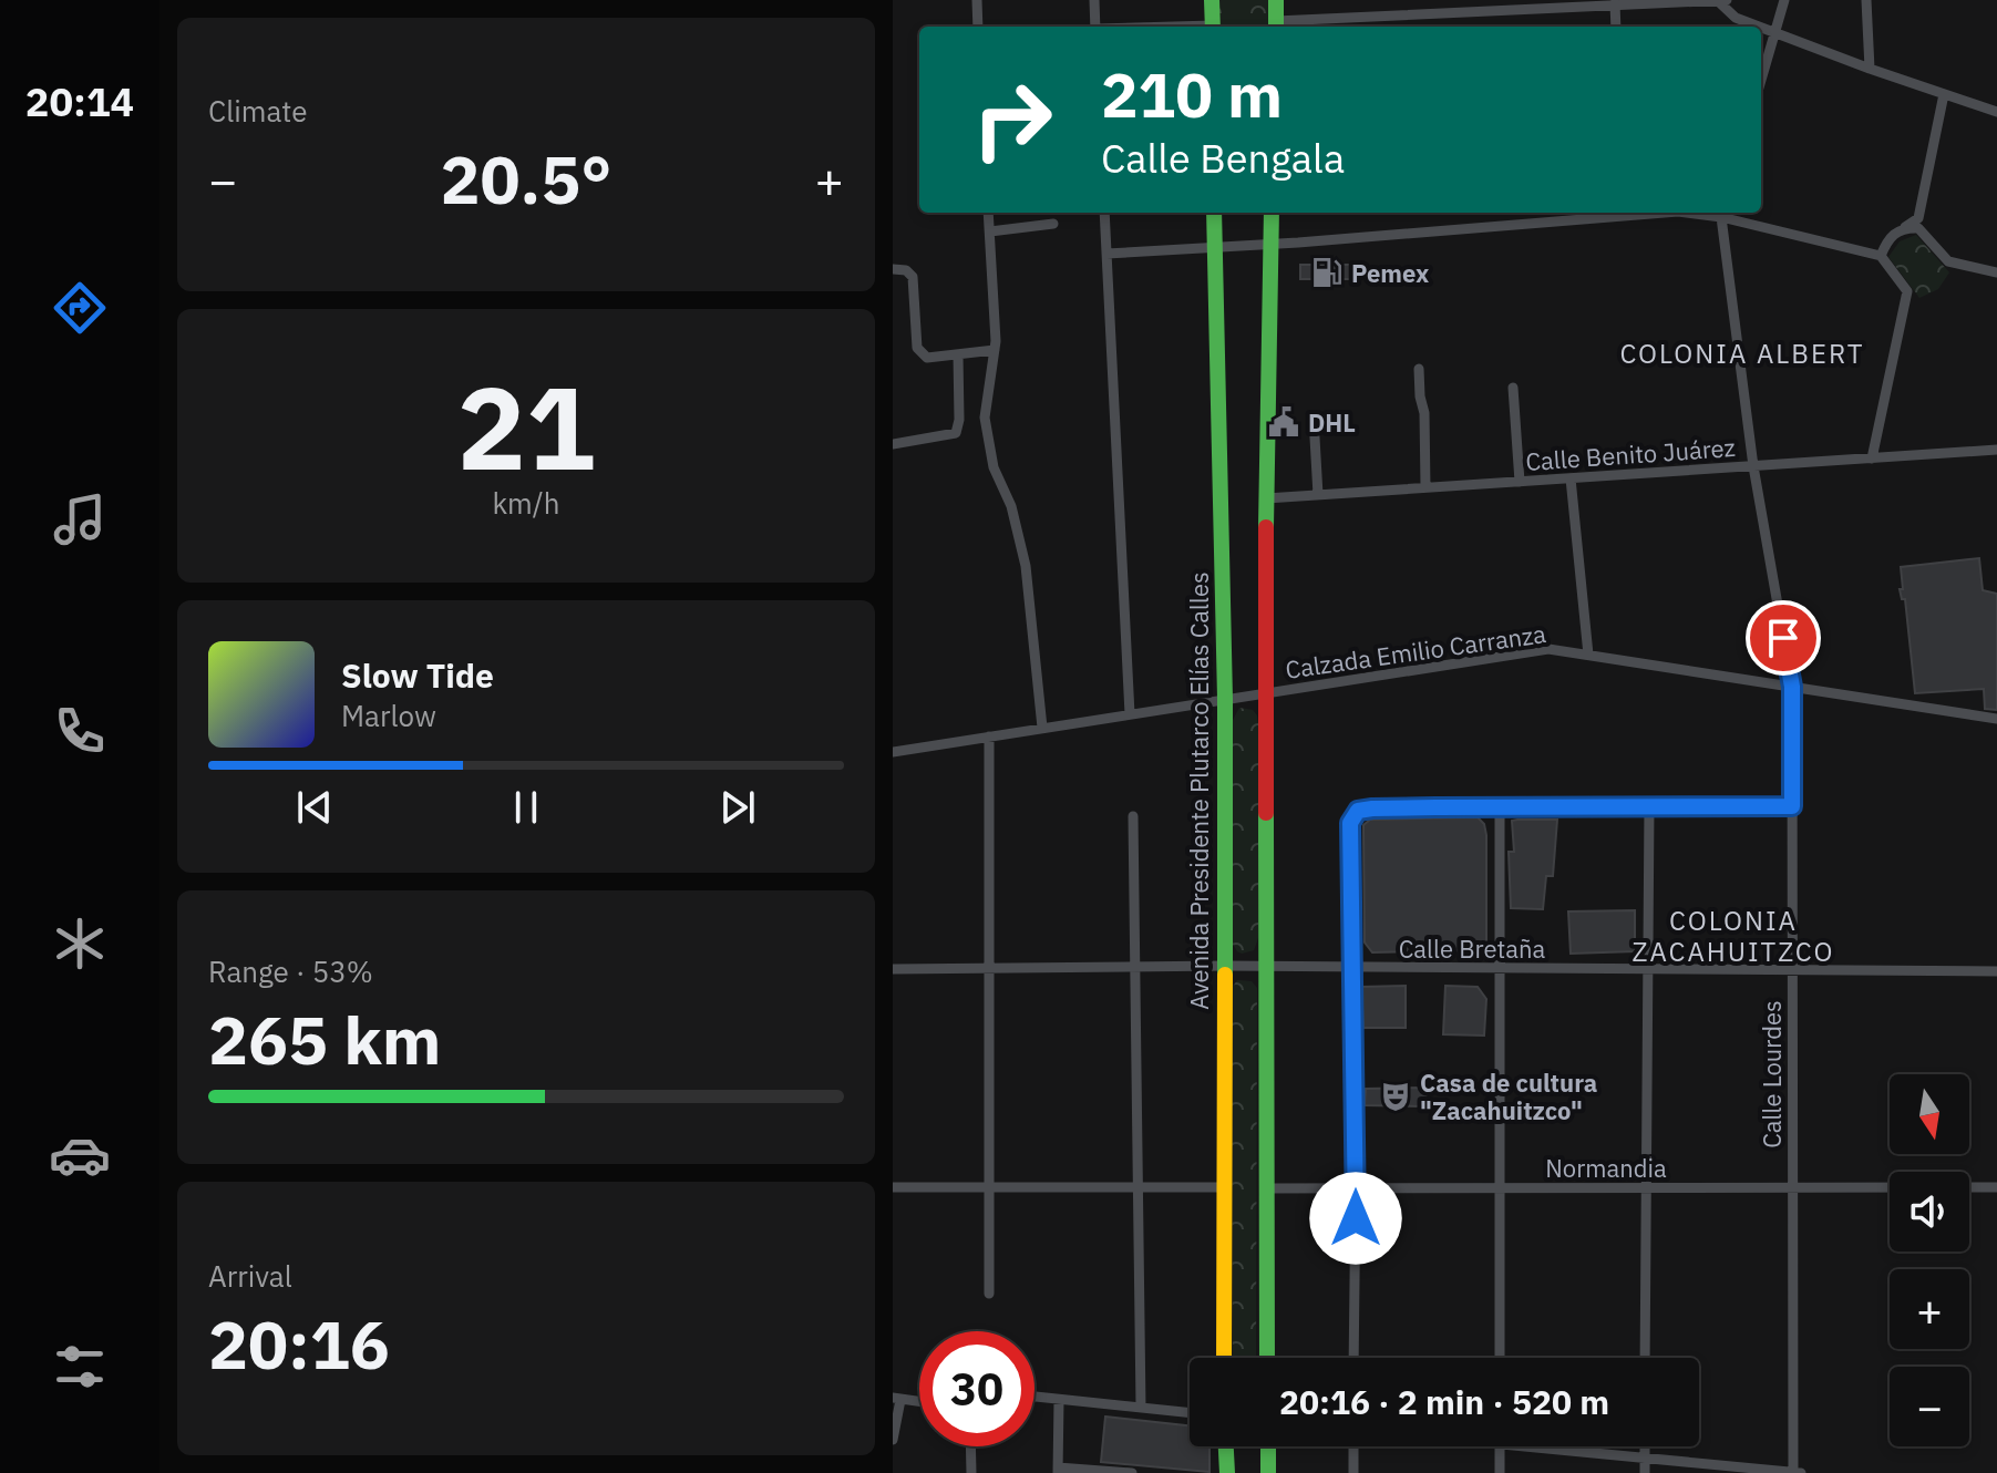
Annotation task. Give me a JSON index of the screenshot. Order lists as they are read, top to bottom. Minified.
{"streets":{"main road":["Avenida Presidente Plutarco Elías Calles"],"street":["Calle Benito Juárez","Calzada Emilio Carranza","Calle Bretaña","Calle Lourdes","Normandia"]},"crossings":[["Calle Benito Juárez","Calle Lourdes"],["Calzada Emilio Carranza","Avenida Presidente Plutarco Elías Calles"],["Calzada Emilio Carranza","Calle Lourdes"],["Avenida Presidente Plutarco Elías Calles","Calle Bretaña"],["Calle Bretaña","Calle Lourdes"],["Calle Lourdes","Normandia"]],"districts":["COLONIA ALBERT","COLONIA ZACAHUITZCO"],"places":{"fuel station":["Pemex"],"public building":["DHL"],"theatre":["Casa de cultura \"Zacahuitzco\""]},"north":"bottom","page":{"tabs":"20:14","tile":["Climate",["21","km/h"],["Range · 53%","265 km"],["Arrival","20:16"]],"turn":["210 m","Calle Bengala"],"heat":["−","20.5°","+"],"song":["Slow Tide","Marlow"],"map_buttons":["+","−"],"limit":"30","trip":"20:16 · 2 min · 520 m"}}
